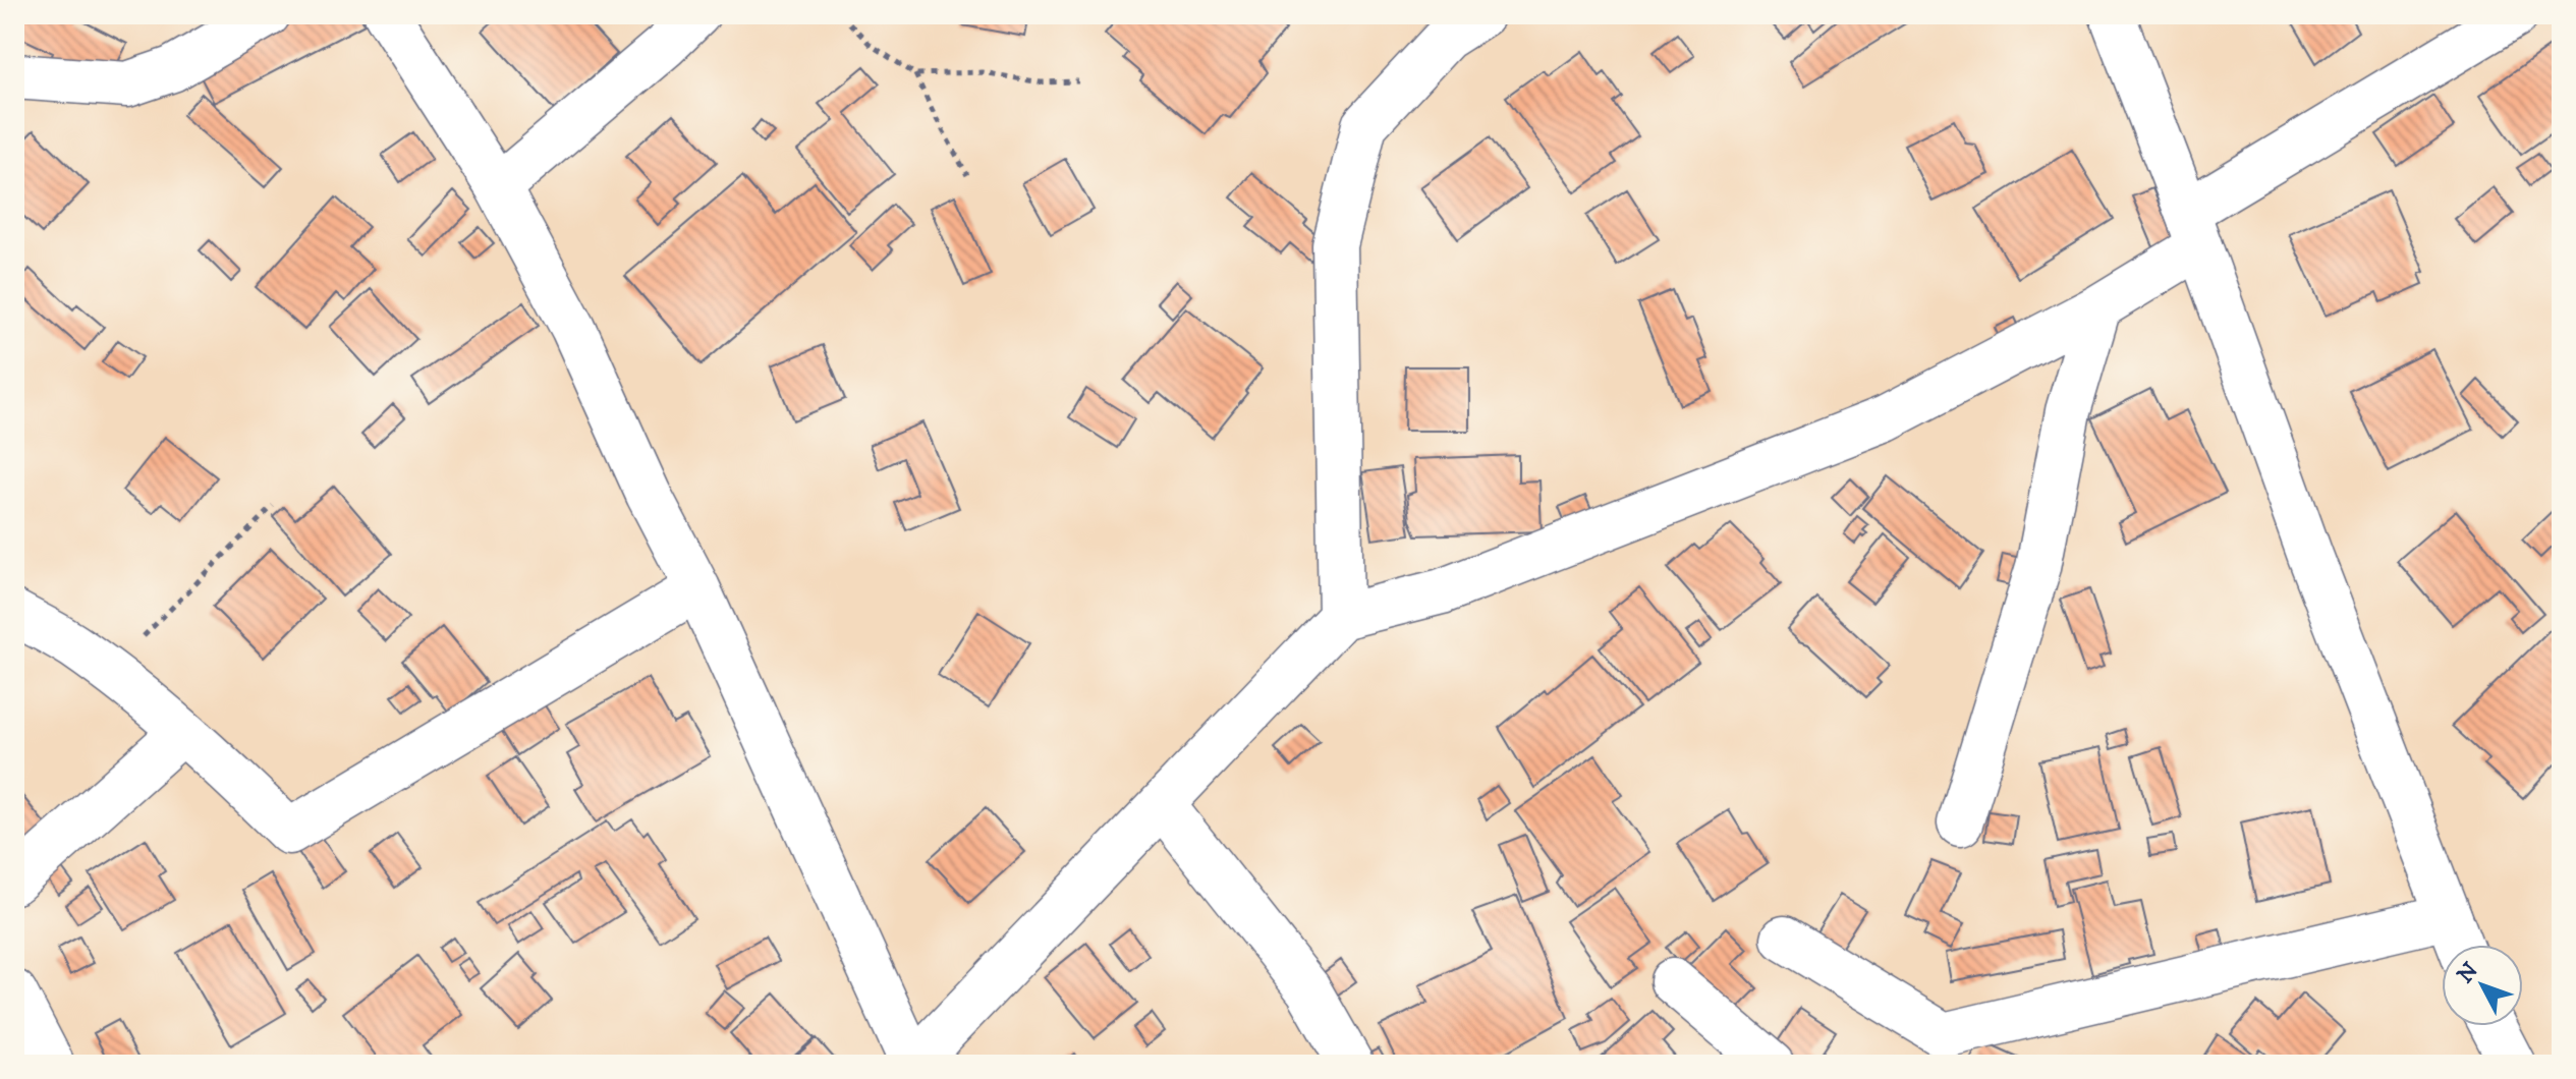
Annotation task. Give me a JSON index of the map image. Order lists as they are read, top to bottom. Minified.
{"north":"top left"}
